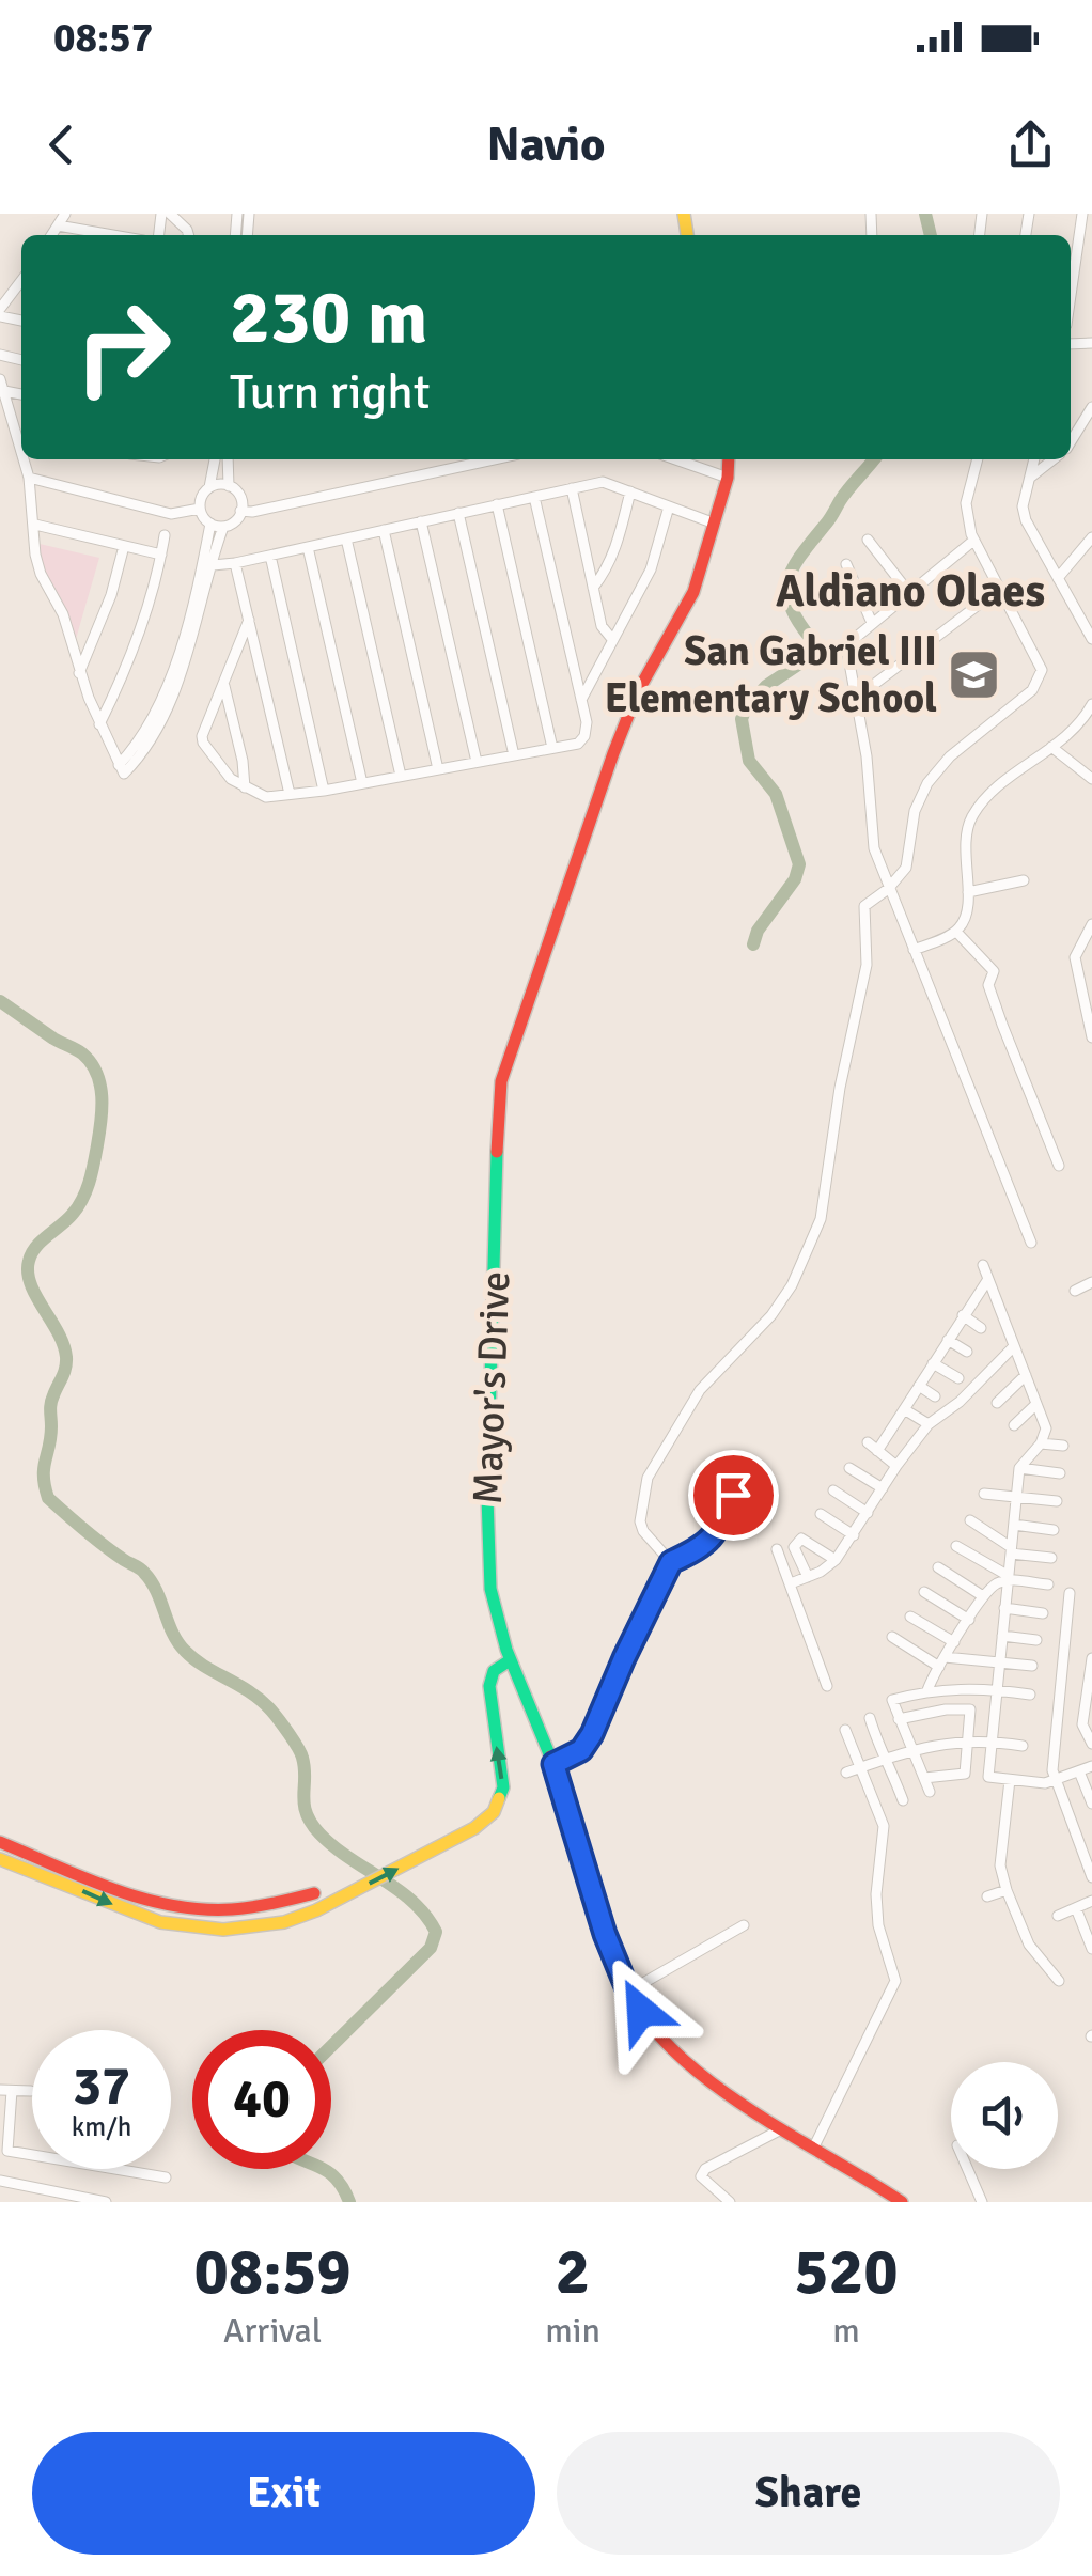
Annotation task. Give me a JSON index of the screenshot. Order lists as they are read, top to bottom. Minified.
{"streets":{"street":["Mayor's Drive"]},"districts":["Aldiano Olaes"],"places":{"school or university":["San Gabriel III Elementary School"]},"page":{"status":"08:57","header":"Navio","turn":["230 m","Turn right"],"speed":"37 km/h","limit":"40","eta":["08:59","Arrival","2","min","520","m"],"buttons":["Exit","Share"]}}
